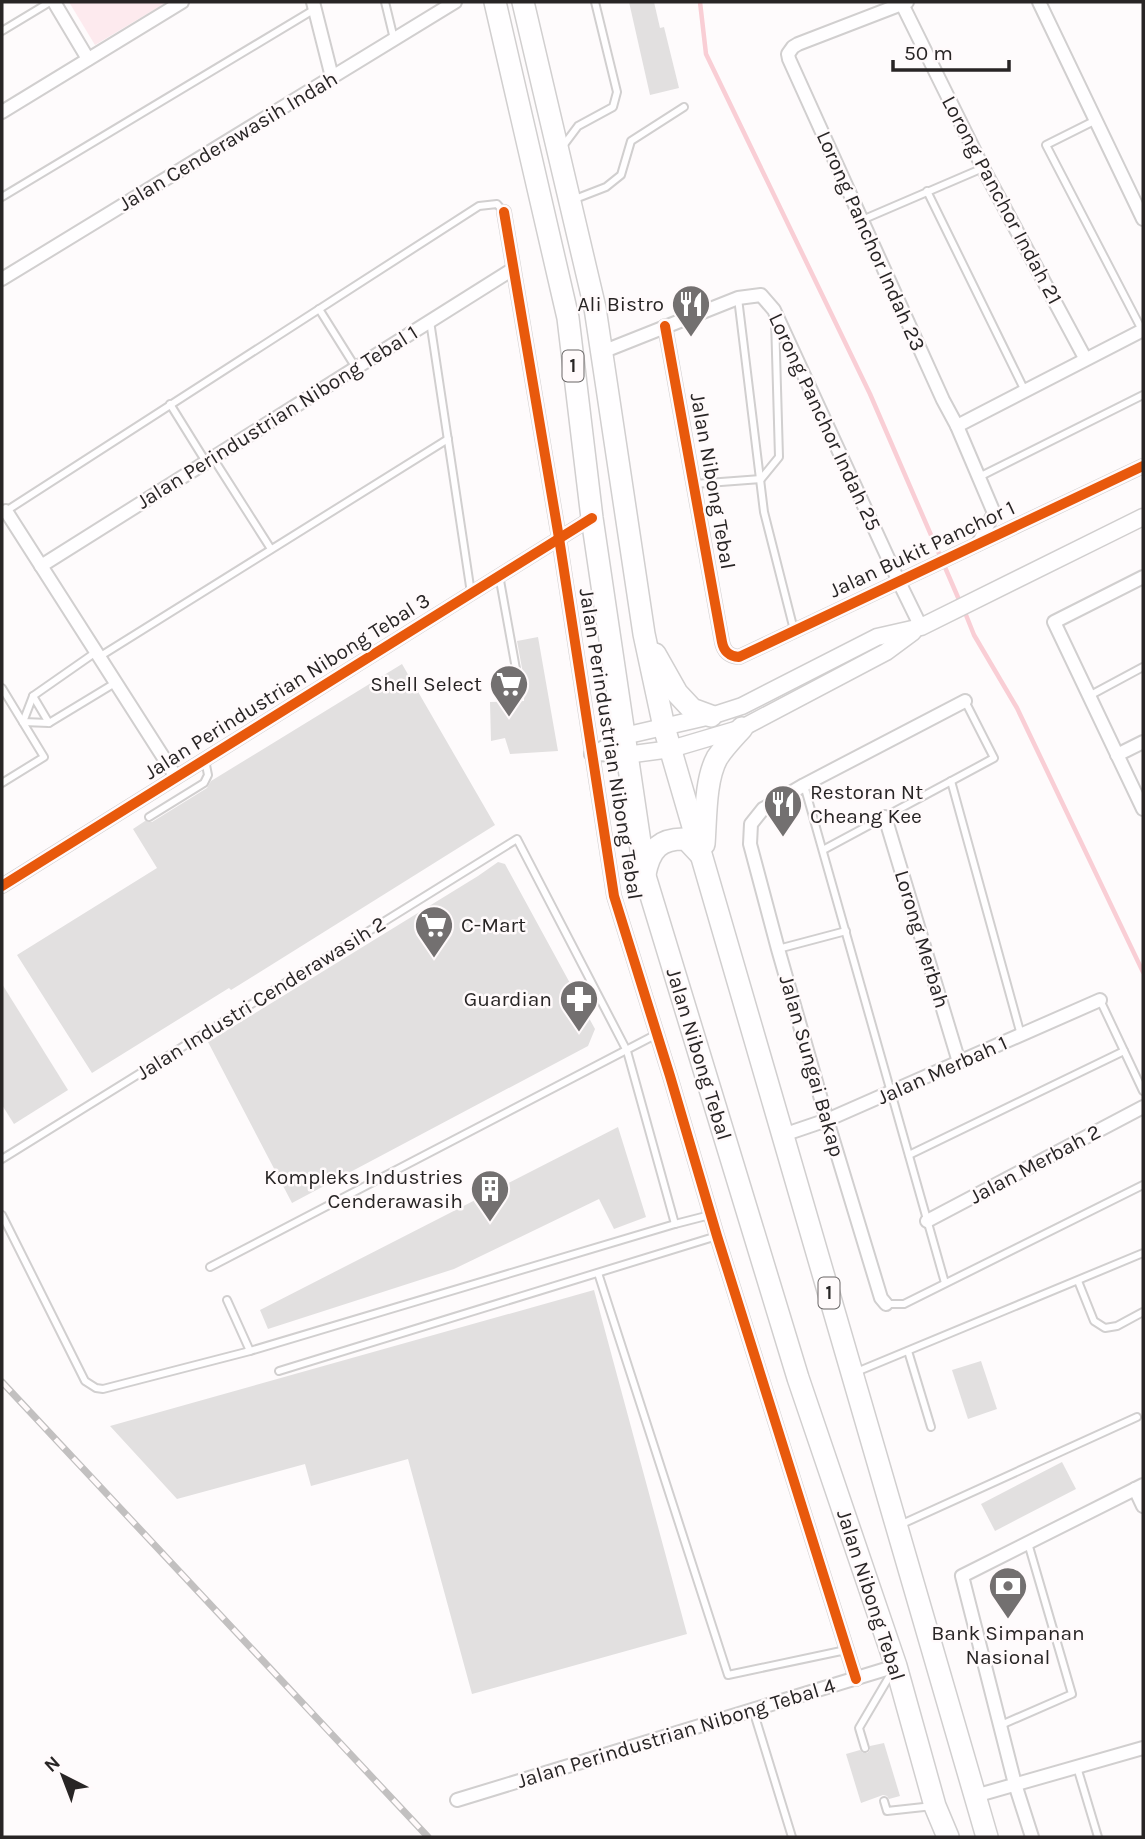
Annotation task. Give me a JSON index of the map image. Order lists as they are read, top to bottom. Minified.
{"streets":{"highway":["1","Jalan Nibong Tebal"],"street":["Jalan Cenderawasih Indah","Lorong Panchor Indah 21","Lorong Panchor Indah 23","Jalan Perindustrian Nibong Tebal 1","Lorong Panchor Indah 25","Jalan Bukit Panchor 1","Jalan Perindustrian Nibong Tebal 3","Jalan Perindustrian Nibong Tebal","Lorong Merbah","Jalan Sungai Bakap","Jalan Merbah 1","Jalan Merbah 2","Jalan Perindustrian Nibong Tebal 4"],"lane":["Jalan Industri Cenderawasih 2"]},"crossings":[["Lorong Panchor Indah 21","Lorong Panchor Indah 23"],["Lorong Panchor Indah 23","Jalan Bukit Panchor 1"],["Jalan Perindustrian Nibong Tebal 1","Jalan Perindustrian Nibong Tebal"],["Lorong Panchor Indah 25","Jalan Bukit Panchor 1"],["Jalan Nibong Tebal","Jalan Bukit Panchor 1"],["Jalan Nibong Tebal","Jalan Perindustrian Nibong Tebal 3"],["Jalan Nibong Tebal","Jalan Merbah 1"],["Jalan Nibong Tebal","Jalan Perindustrian Nibong Tebal 4"],["Jalan Perindustrian Nibong Tebal 3","Jalan Perindustrian Nibong Tebal"],["Jalan Perindustrian Nibong Tebal","Jalan Perindustrian Nibong Tebal 4"],["Lorong Merbah","Jalan Merbah 1"],["Jalan Sungai Bakap","Jalan Merbah 1"]],"places":{"restaurant":["Ali Bistro","Restoran Nt Cheang Kee"],"supermarket":["Shell Select","C-Mart"],"pharmacy":["Guardian"],"building":["Kompleks Industries Cenderawasih"],"bank":["Bank Simpanan Nasional"]},"scale_bar":"50 m","north":"top left"}
